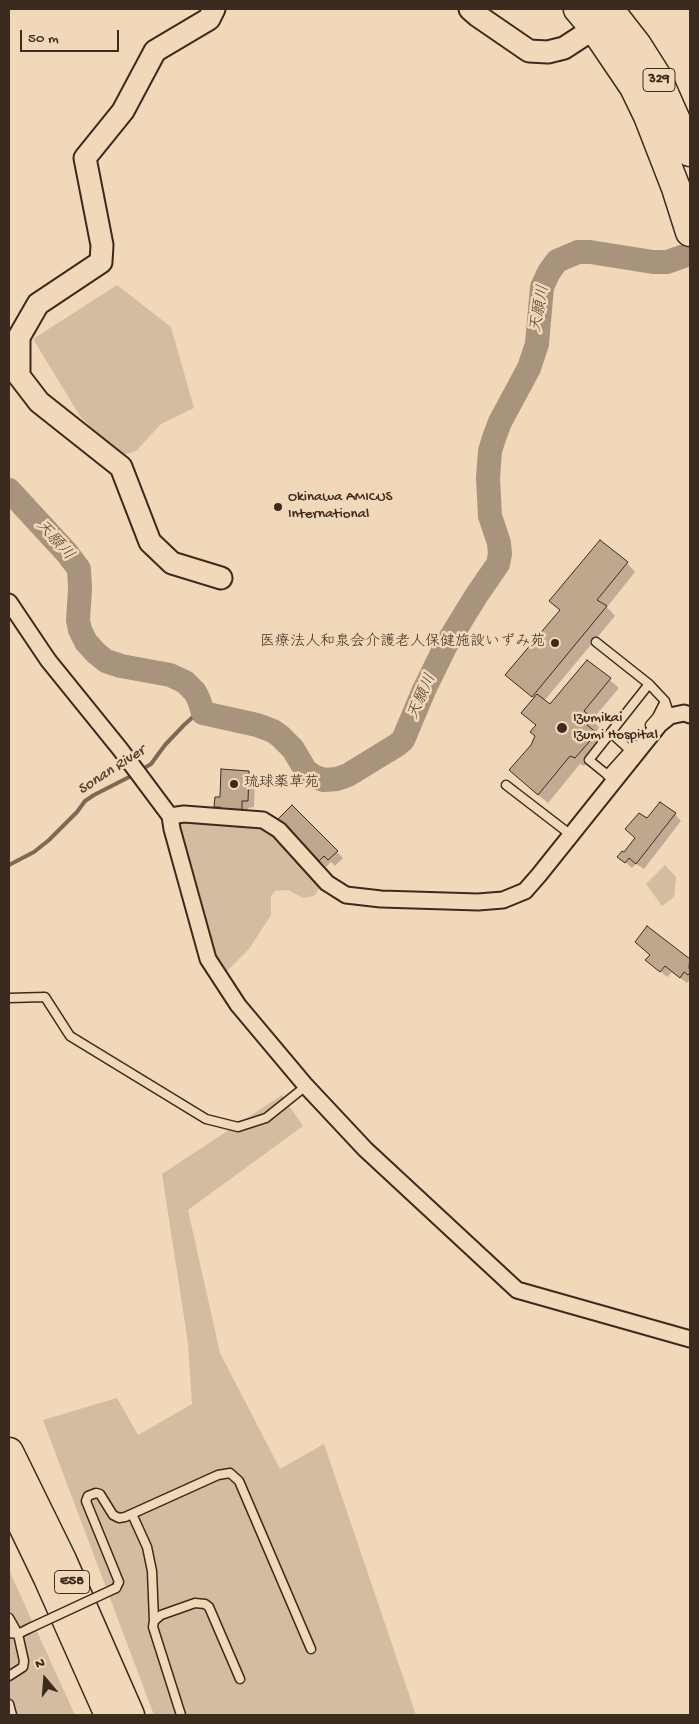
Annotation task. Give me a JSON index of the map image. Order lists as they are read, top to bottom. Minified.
{"streets":{"highway":["329","E58"]},"water":["天願川","Sonan River"],"places":["Okinawa AMICUS International","医療法人和泉会介護老人保健施設いずみ苑","Izumikai Izumi Hospital","琉球薬草苑"],"scale_bar":"50 m","north":"top"}
